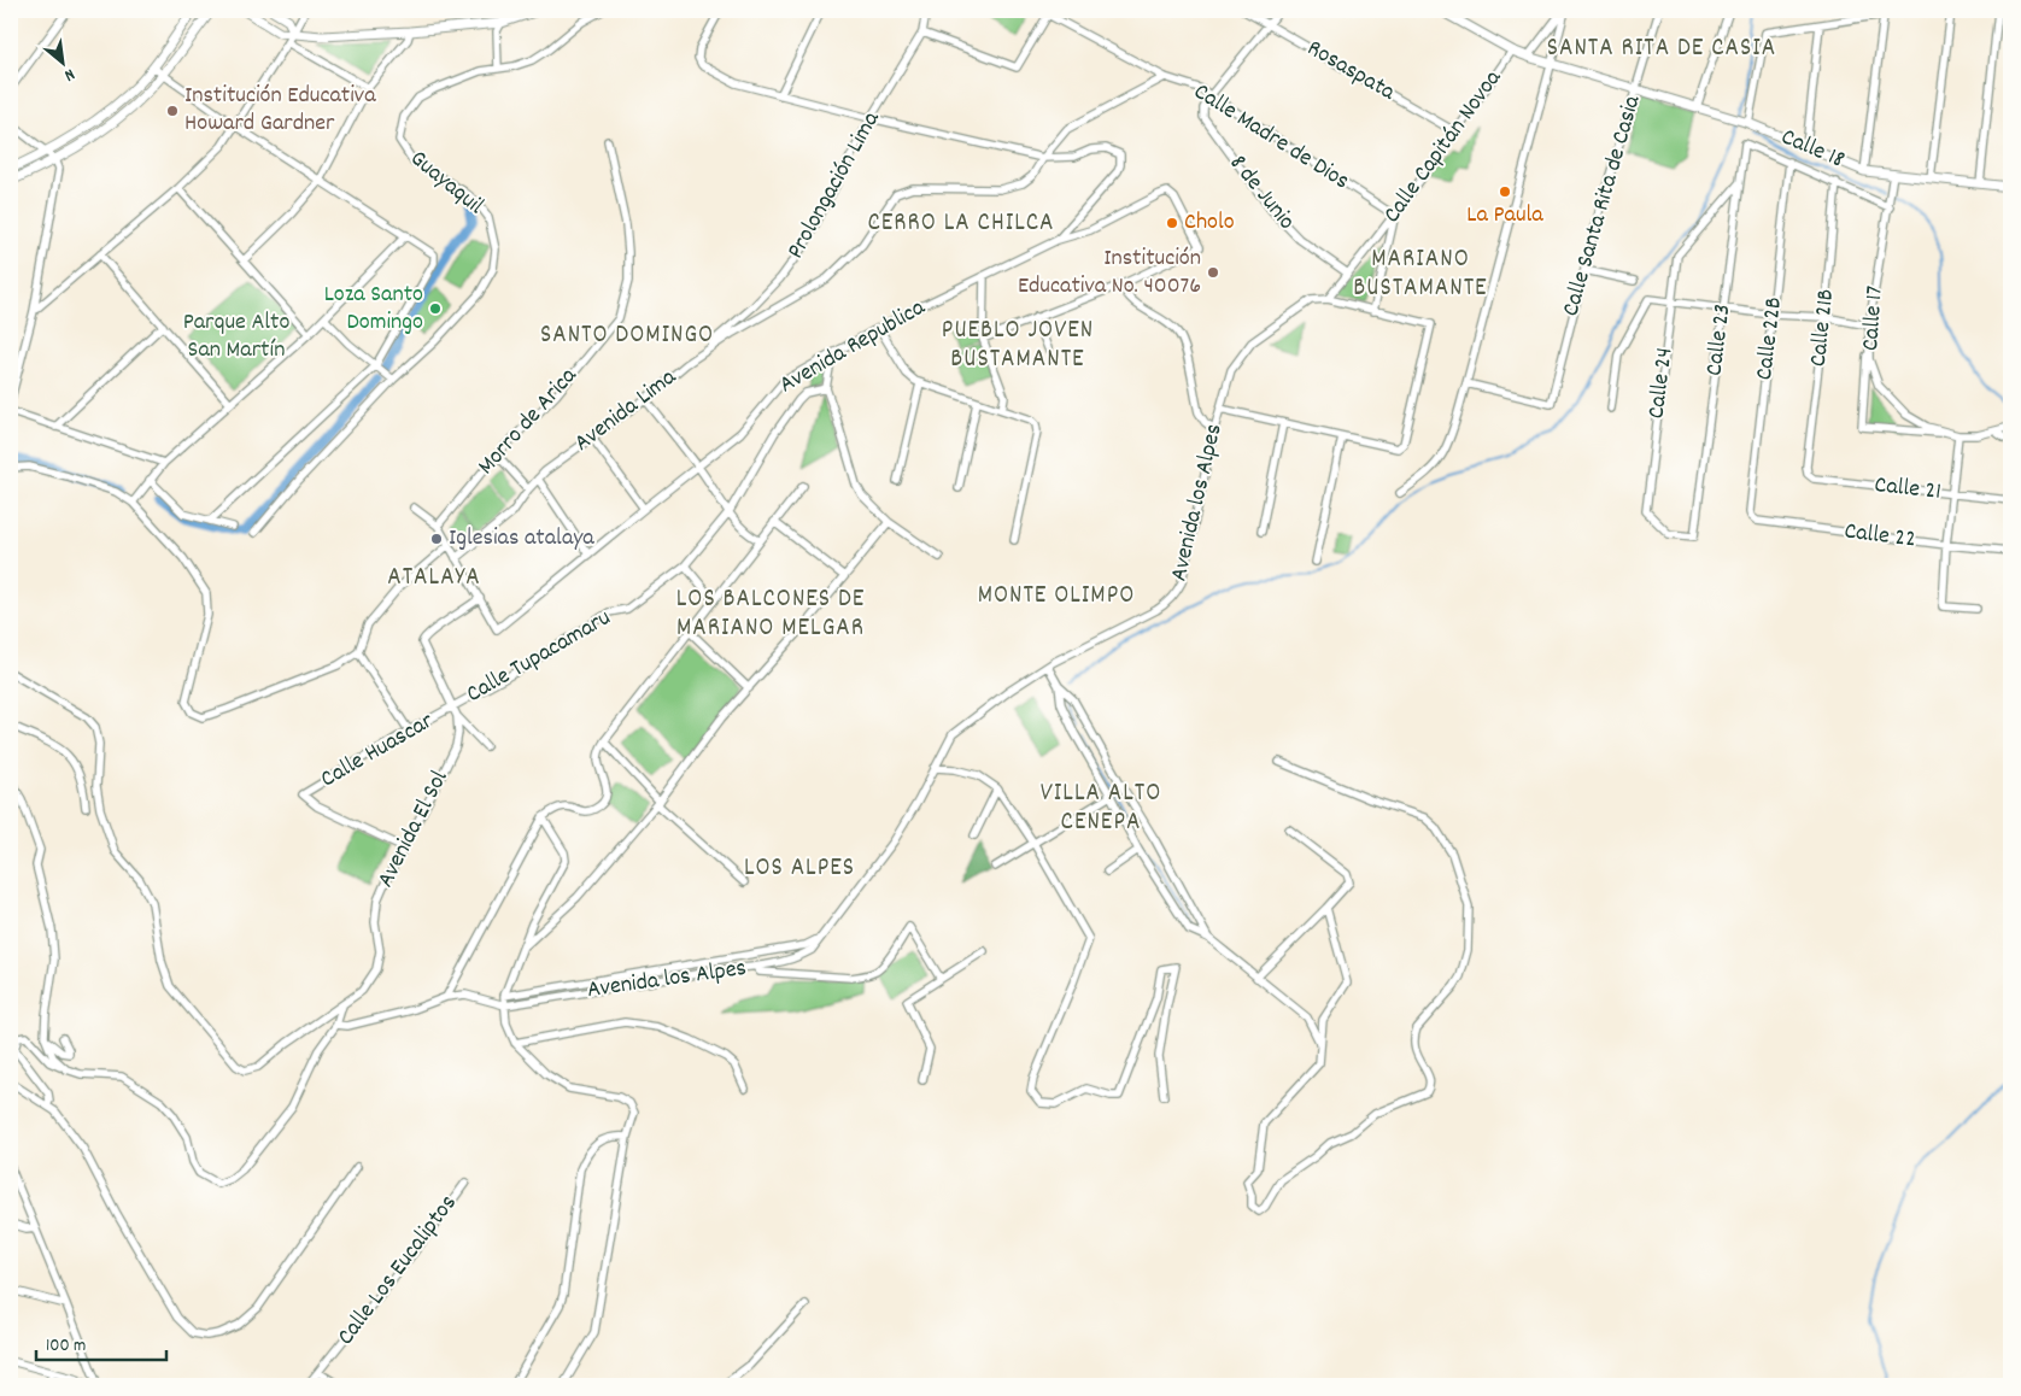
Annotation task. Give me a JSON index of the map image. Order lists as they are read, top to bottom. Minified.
{"streets":{"street":["Rosaspata","Calle Madre de Dios","Calle Capitán Novoa","Calle 18","Guayaquil","Prolongación Lima","8 de Junio","Calle Santa Rita de Casia","Calle 17","Calle 21B","Calle 22B","Calle 23","Avenida Republica","Calle 24","Avenida Lima","Morro de Arica","Calle 21","Avenida los Alpes","Calle 22","Calle Tupacamaru","Calle Huascar","Avenida El Sol","Calle Los Eucaliptos"]},"crossings":[["Rosaspata","Calle Capitán Novoa"],["Calle Madre de Dios","Calle Capitán Novoa"],["Calle Madre de Dios","8 de Junio"],["Calle Madre de Dios","Avenida Lima"],["Calle Capitán Novoa","Calle 18"],["Calle Capitán Novoa","8 de Junio"],["Calle Capitán Novoa","Calle Santa Rita de Casia"],["Calle Capitán Novoa","Avenida los Alpes"],["Calle 18","Calle Santa Rita de Casia"],["Calle 18","Calle 17"],["Calle 18","Calle 21B"],["Calle 18","Calle 22B"],["Calle 18","Calle 23"],["Prolongación Lima","Avenida Lima"],["Calle 21B","Calle 21"],["Calle 22B","Calle 22"],["Calle 23","Calle 24"],["Avenida Republica","Avenida Lima"],["Calle Tupacamaru","Calle Huascar"],["Calle Huascar","Avenida El Sol"]],"districts":["SANTA RITA DE CASIA","CERRO LA CHILCA","MARIANO BUSTAMANTE","PUEBLO JOVEN BUSTAMANTE","SANTO DOMINGO","ATALAYA","MONTE OLIMPO","LOS BALCONES DE MARIANO MELGAR","VILLA ALTO CENEPA","LOS ALPES"],"parks":["Parque Alto San Martín"],"places":["Institución Educativa Howard Gardner","La Paula","Cholo","Institución Educativa No. 40076","Loza Santo Domingo","Iglesias atalaya"],"scale_bar":"100 m","north":"bottom right"}
